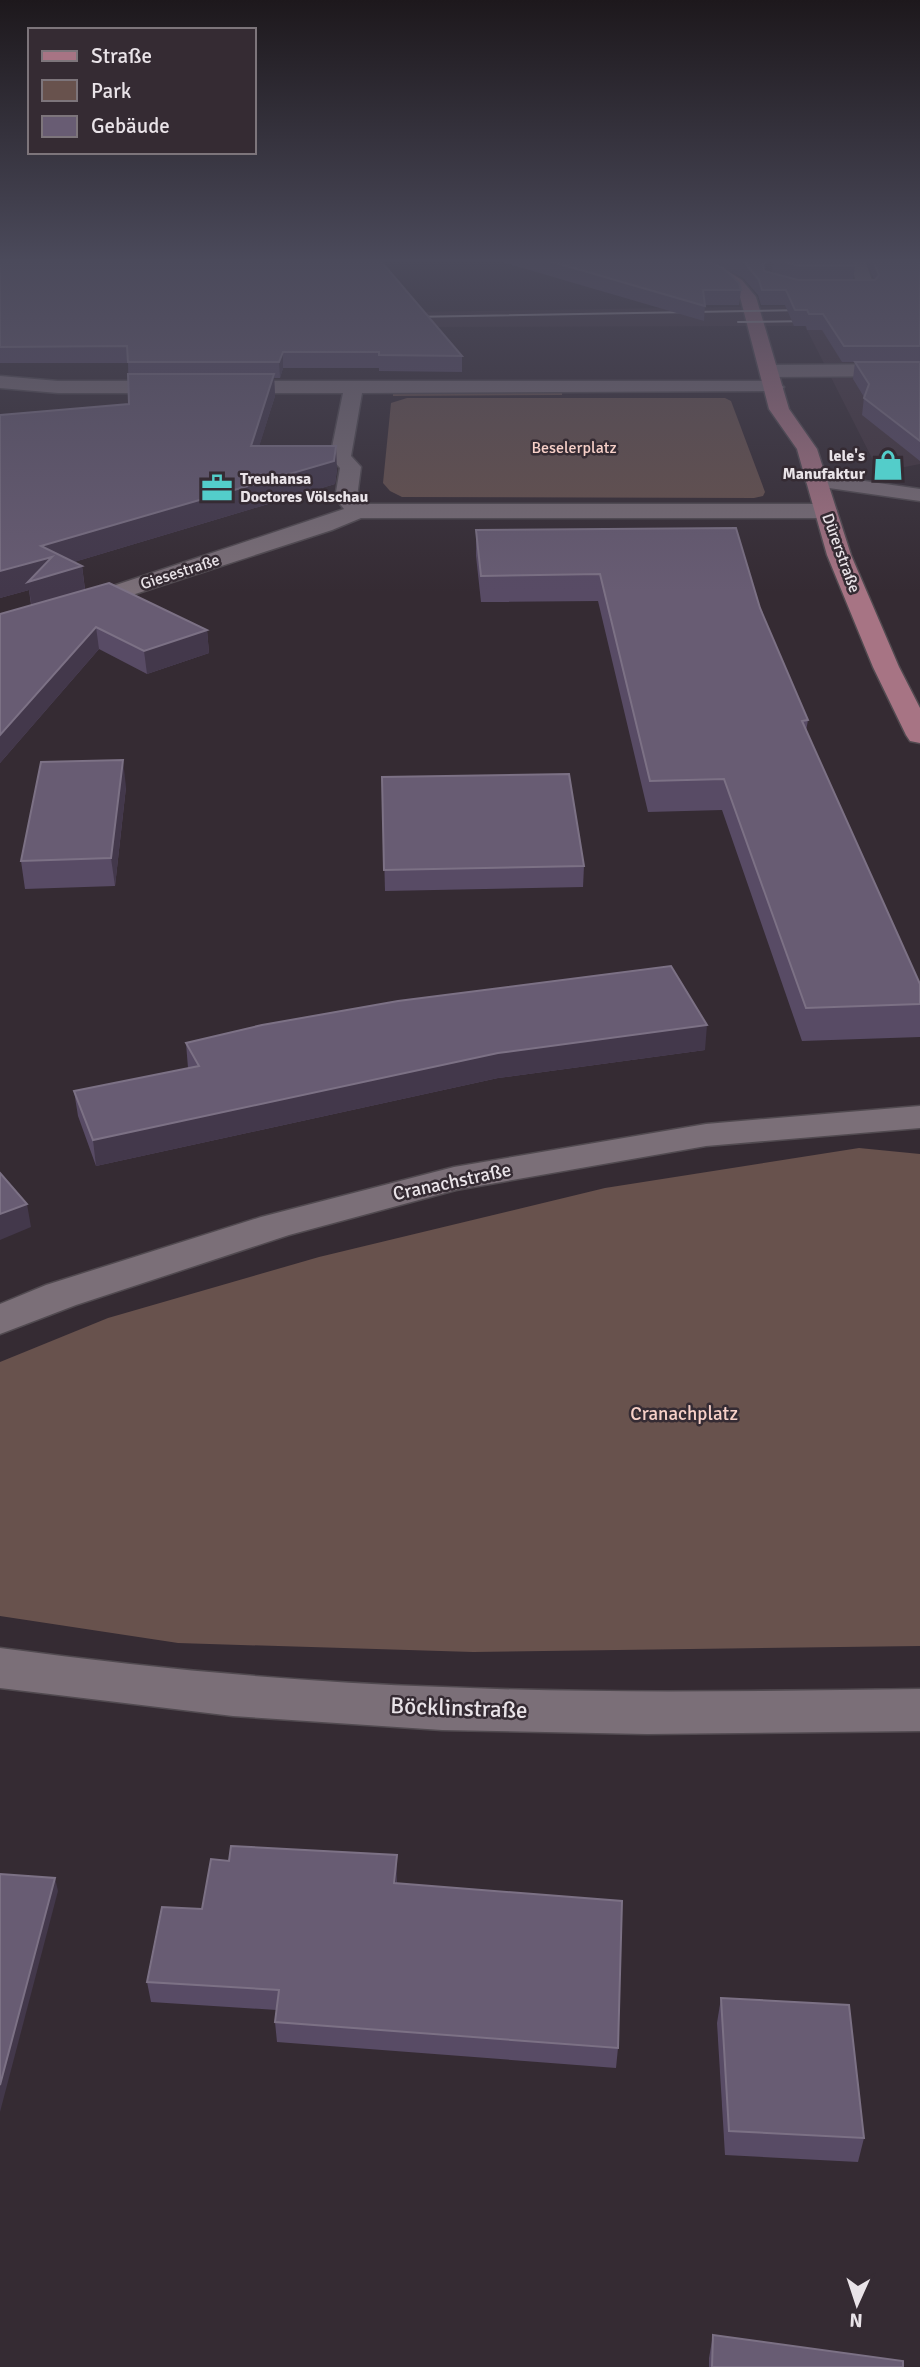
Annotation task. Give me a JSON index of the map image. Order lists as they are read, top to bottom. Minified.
{"streets":{"main road":["Dürerstraße"],"street":["Giesestraße","Cranachstraße","Böcklinstraße"]},"parks":["Beselerplatz","Cranachplatz"],"places":{"shop":["lele's Manufaktur"],"office":["Treuhansa Doctores Völschau"]},"legend":["Straße","Park","Gebäude"],"north":"bottom"}
